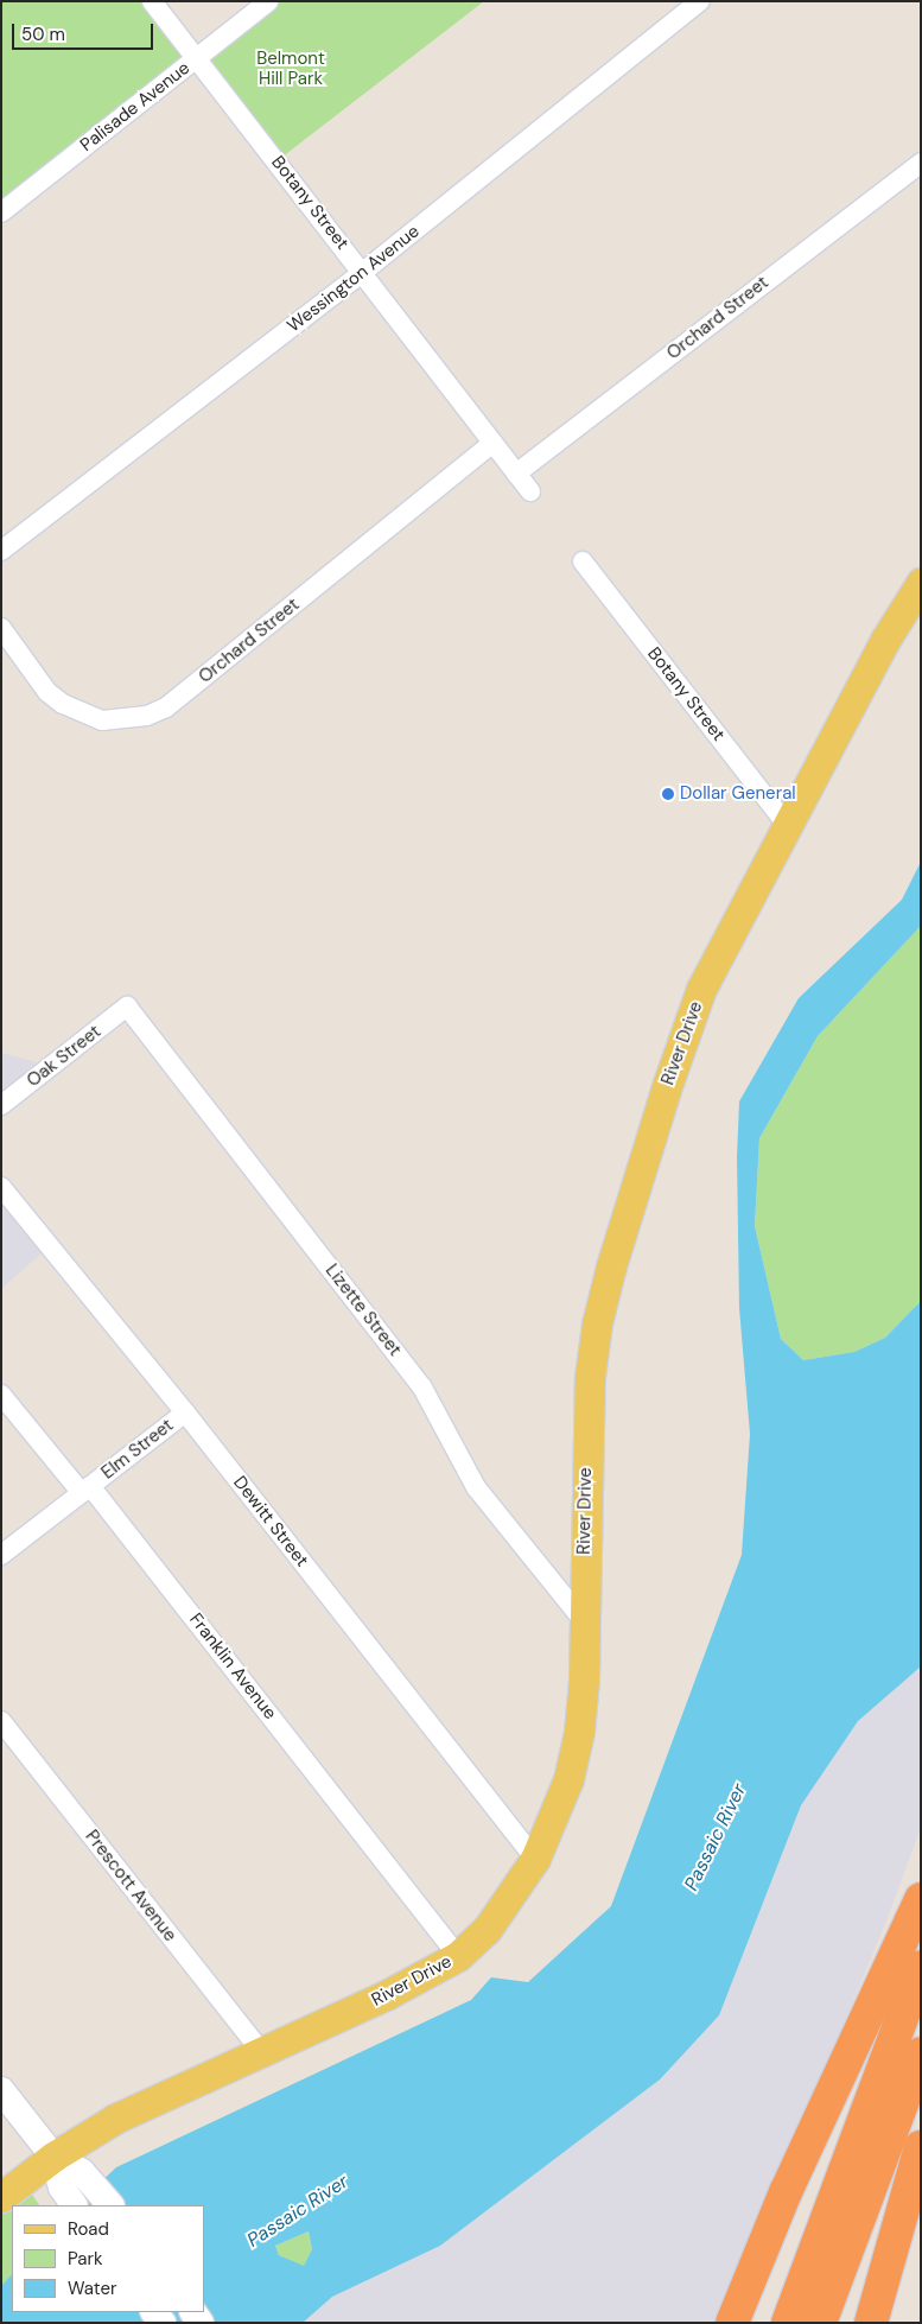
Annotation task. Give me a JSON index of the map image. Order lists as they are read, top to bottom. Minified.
{"streets":{"main road":["River Drive"],"street":["Palisade Avenue","Botany Street","Wessington Avenue","Orchard Street","Oak Street","Lizette Street","Elm Street","Dewitt Street","Franklin Avenue","Prescott Avenue"]},"crossings":[["Palisade Avenue","Botany Street"],["Botany Street","Wessington Avenue"],["Botany Street","Orchard Street"],["Botany Street","River Drive"],["River Drive","Lizette Street"],["River Drive","Dewitt Street"],["River Drive","Franklin Avenue"],["River Drive","Prescott Avenue"],["Oak Street","Lizette Street"],["Elm Street","Dewitt Street"],["Elm Street","Franklin Avenue"]],"water":["Passaic River"],"parks":["Belmont Hill Park"],"places":["Dollar General"],"legend":["Road","Park","Water"],"scale_bar":"50 m"}
